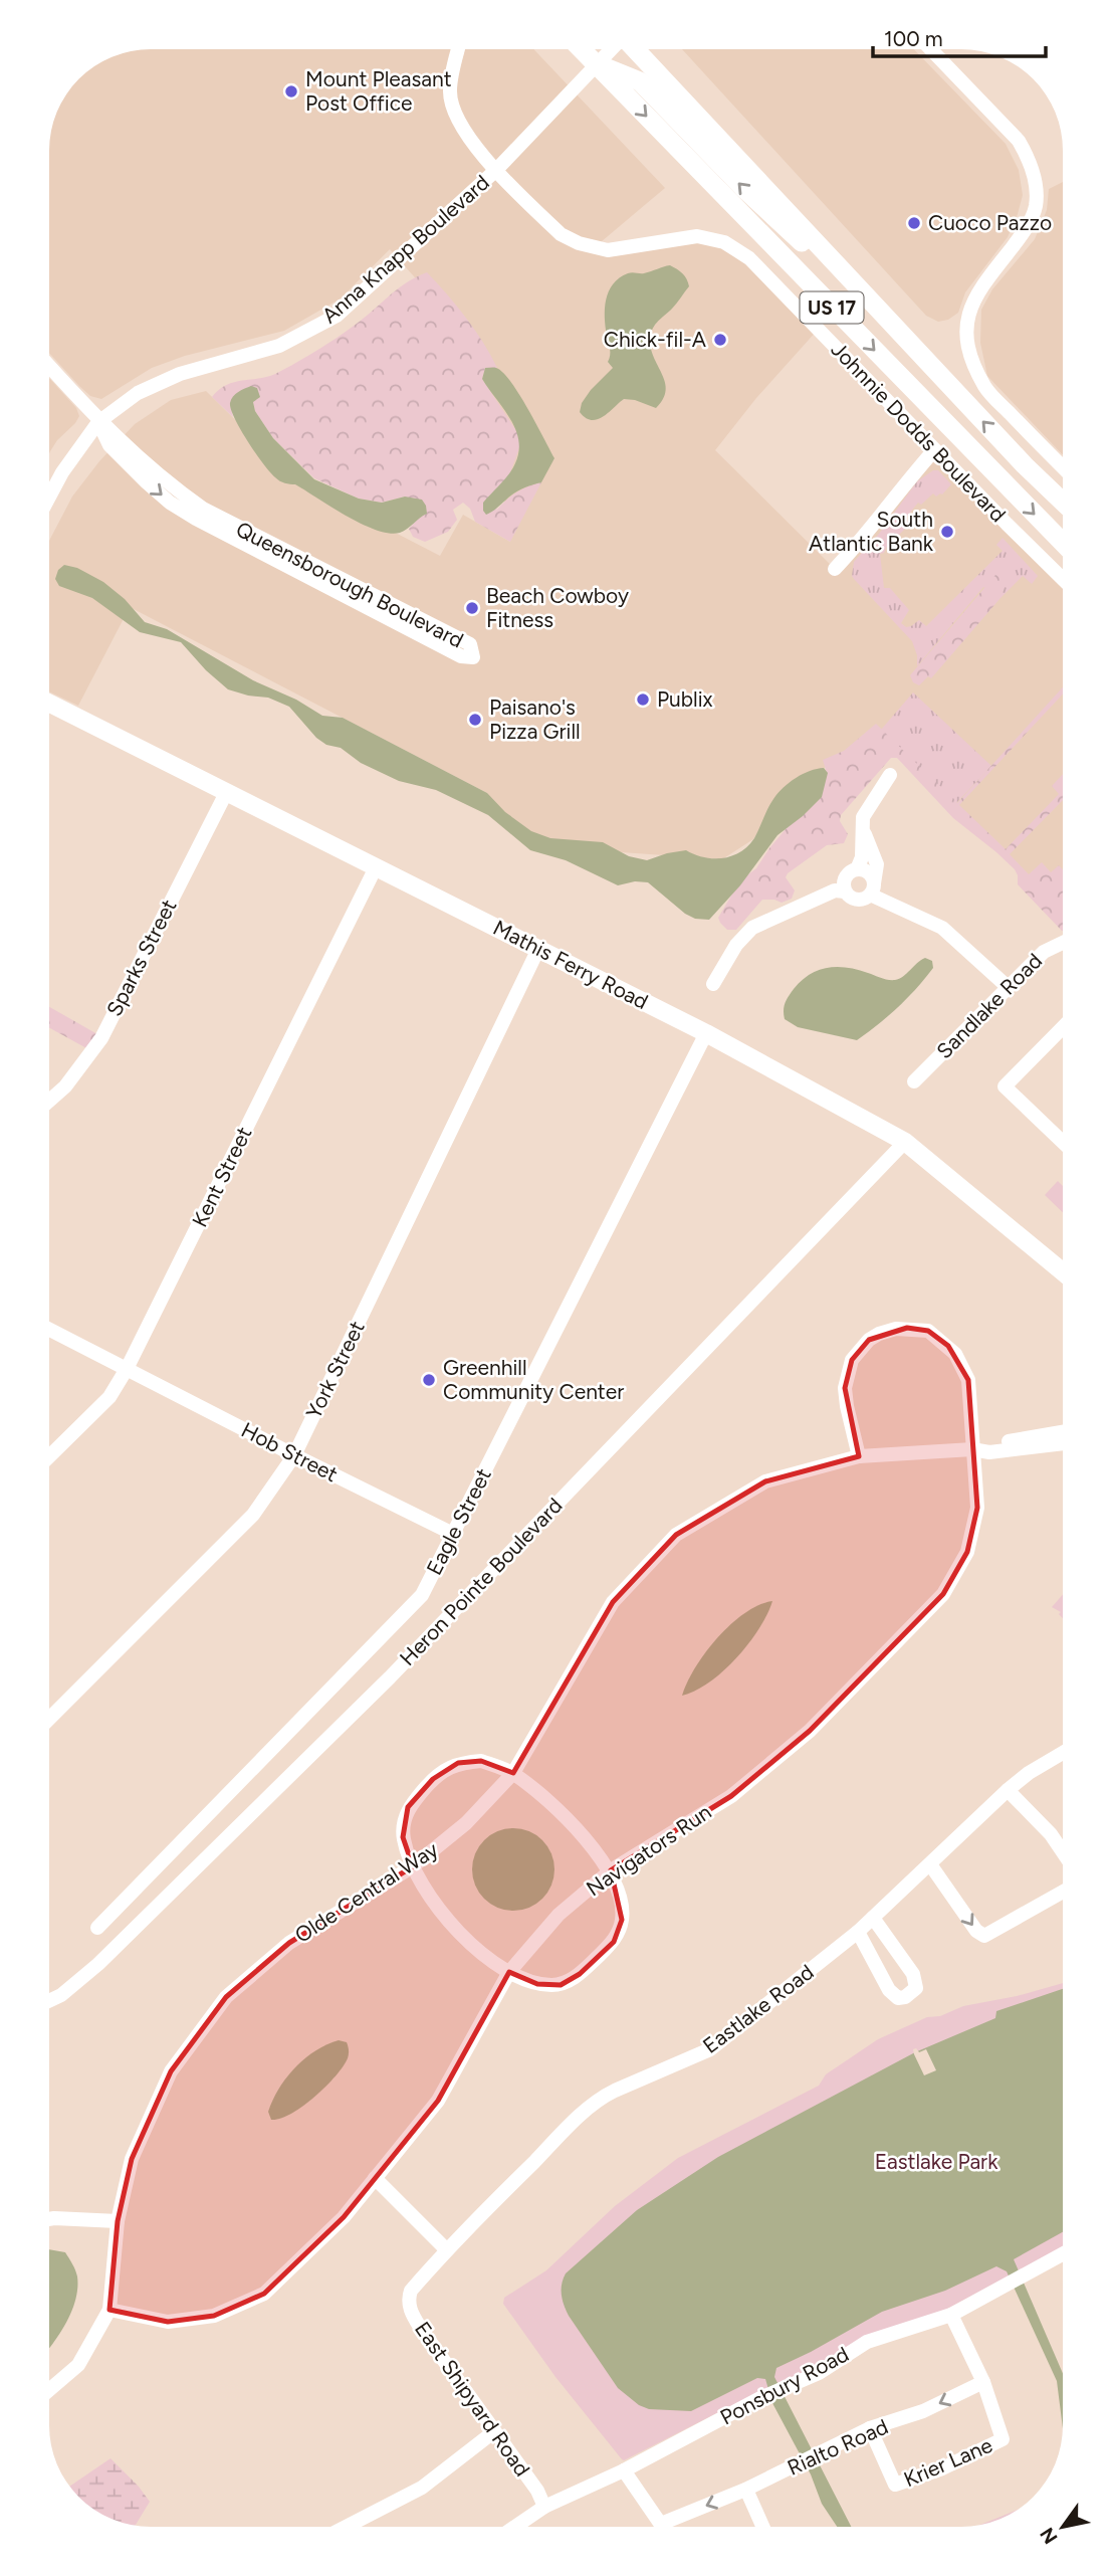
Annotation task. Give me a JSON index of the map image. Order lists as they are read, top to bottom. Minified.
{"streets":{"highway":["US 17","Johnnie Dodds Boulevard"],"main road":["Mathis Ferry Road"],"street":["Anna Knapp Boulevard","Queensborough Boulevard","Sparks Street","Sandlake Road","Kent Street","York Street","Hob Street","Eagle Street","Heron Pointe Boulevard","Navigators Run","Olde Central Way","Eastlake Road","Ponsbury Road","East Shipyard Road","Rialto Road","Krier Lane"]},"crossings":[["Anna Knapp Boulevard","Johnnie Dodds Boulevard"],["Anna Knapp Boulevard","Queensborough Boulevard"],["Sparks Street","Mathis Ferry Road"],["Mathis Ferry Road","Kent Street"],["Mathis Ferry Road","York Street"],["Mathis Ferry Road","Eagle Street"],["Mathis Ferry Road","Heron Pointe Boulevard"],["Kent Street","Hob Street"],["York Street","Hob Street"],["Hob Street","Eagle Street"],["Navigators Run","Olde Central Way"],["Eastlake Road","East Shipyard Road"],["Ponsbury Road","East Shipyard Road"],["Rialto Road","Krier Lane"]],"one_way":["Rialto Road"],"parks":["Eastlake Park"],"places":["Mount Pleasant Post Office","Cuoco Pazzo","Chick-fil-A","South Atlantic Bank","Beach Cowboy Fitness","Publix","Paisano's Pizza Grill","Greenhill Community Center"],"scale_bar":"100 m","north":"bottom left"}
